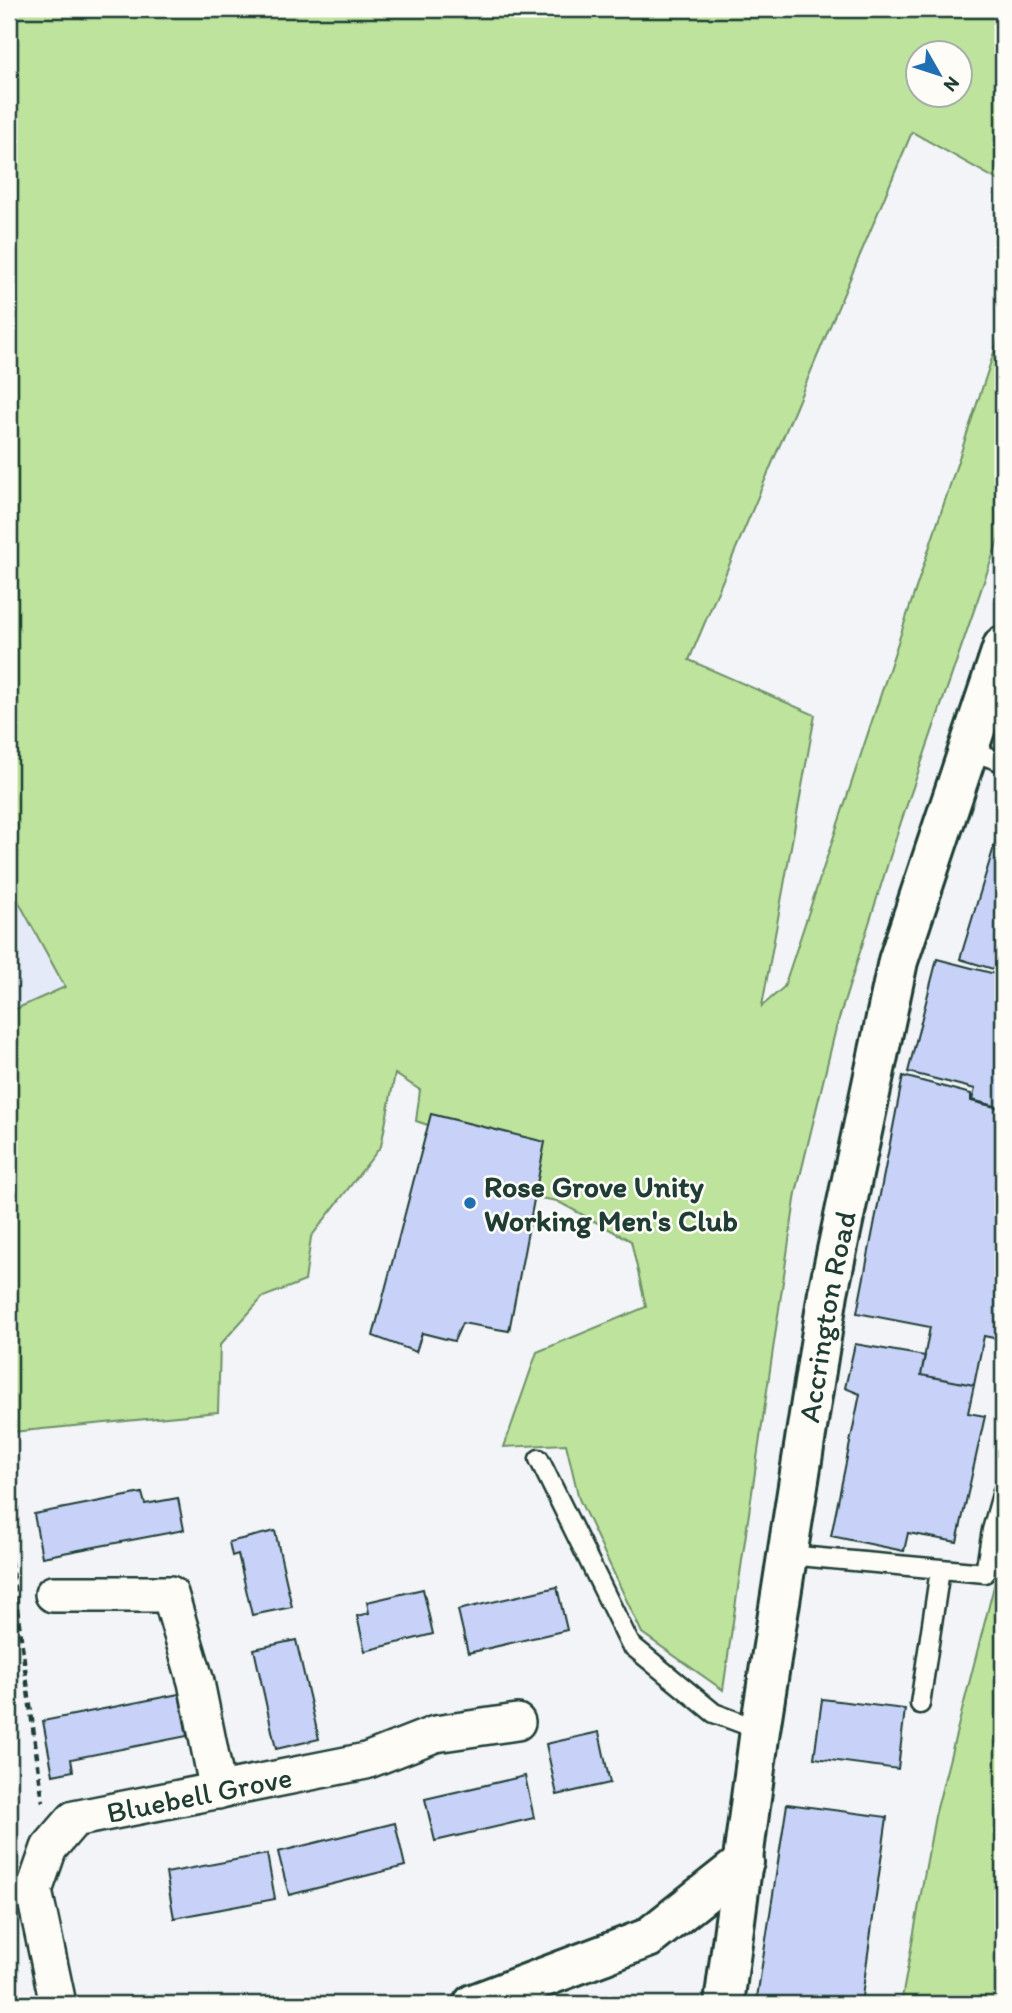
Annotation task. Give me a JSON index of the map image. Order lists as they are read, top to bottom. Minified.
{"streets":{"highway":["Accrington Road"],"street":["Bluebell Grove"]},"places":["Rose Grove Unity Working Men's Club"],"north":"bottom right"}
